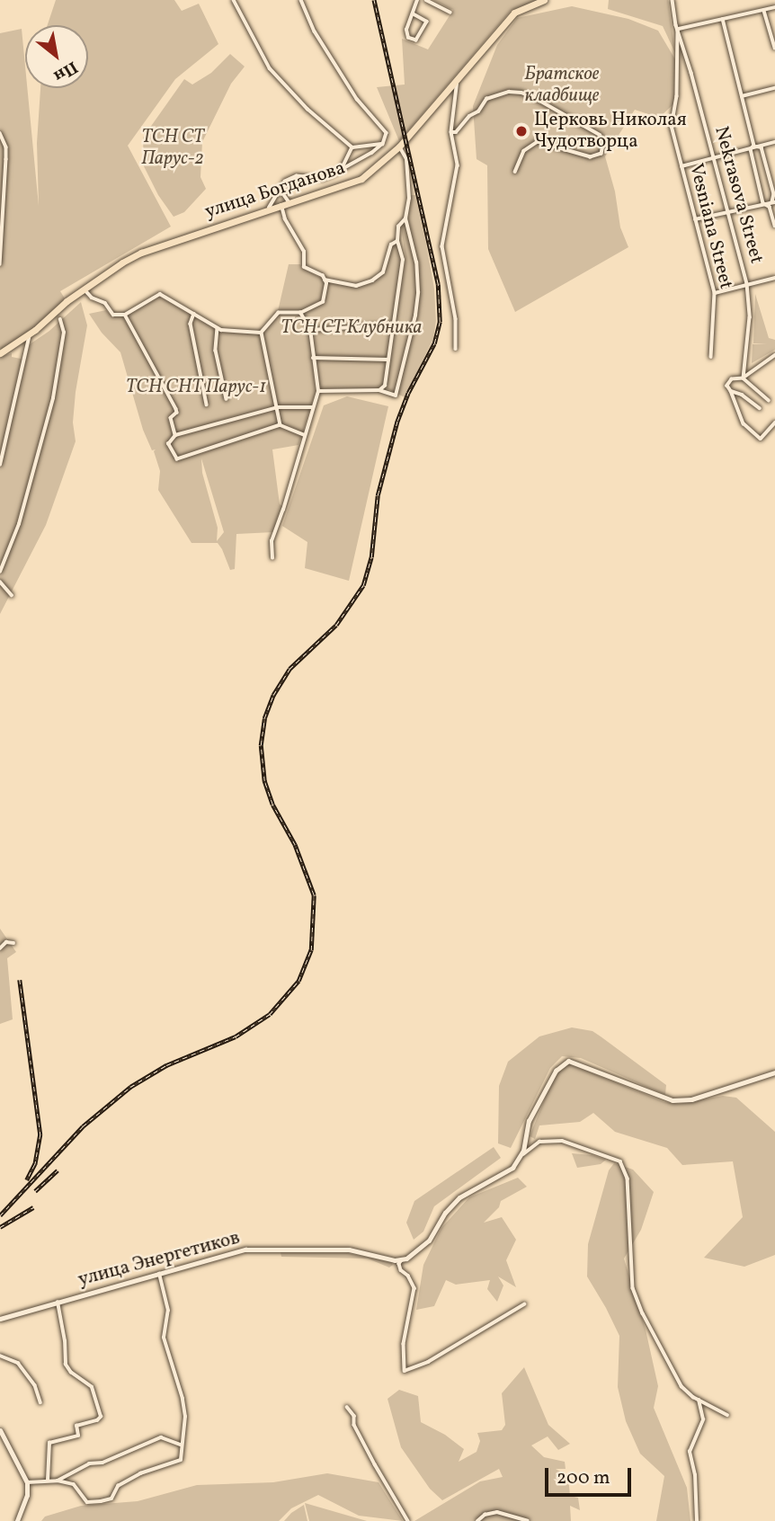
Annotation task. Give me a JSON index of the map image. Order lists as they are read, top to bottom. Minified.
{"streets":{"main road":["улица Богданова","улица Энергетиков"],"street":["Nekrasova Street","Vesniana Street"]},"crossings":[["Nekrasova Street","Vesniana Street"]],"parks":["Братское кладбище","ТСН СТ Парус-2","ТСН СТ Клубника","ТСН СНТ Парус-1"],"places":["Церковь Николая Чудотворца"],"scale_bar":"200 m","north":"bottom right"}
